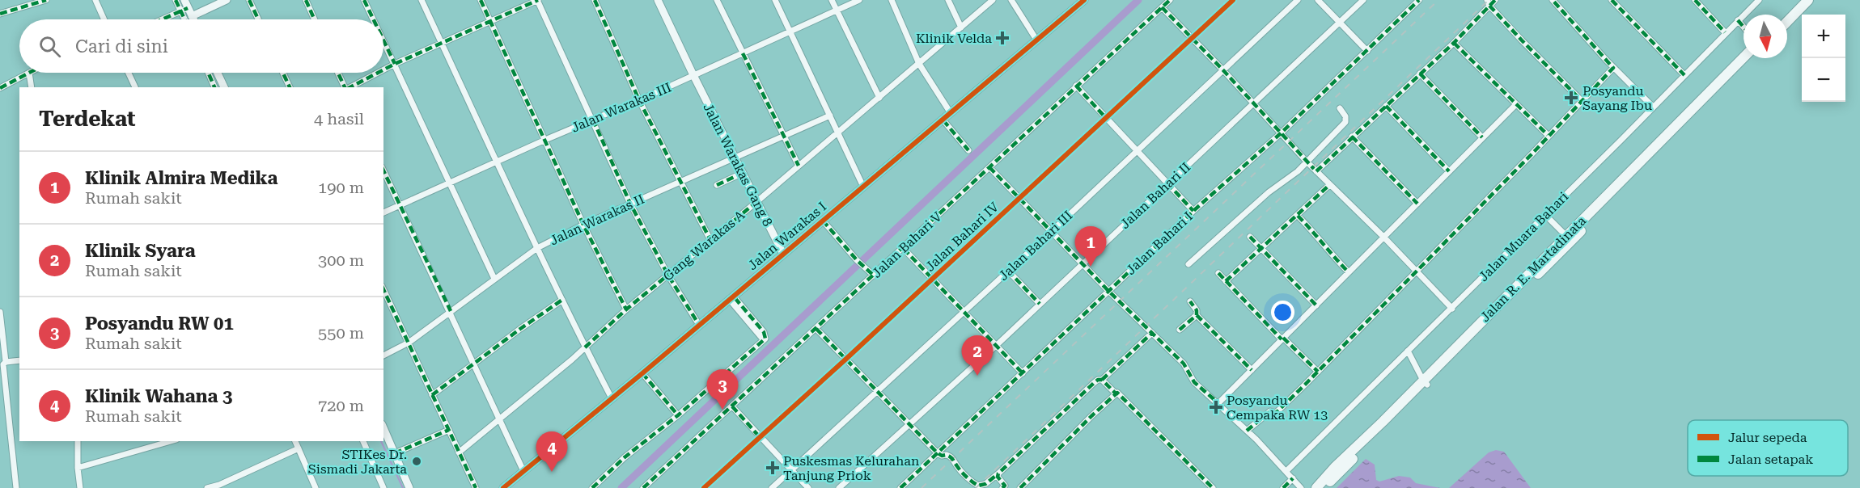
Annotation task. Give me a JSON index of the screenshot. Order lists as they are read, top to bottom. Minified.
{"streets":{"highway":["Jalan R. E. Martadinata"],"street":["Jalan Warakas III","Jalan Warakas Gang 8","Jalan Bahari II","Jalan Warakas II","Jalan Warakas I","Jalan Bahari IV","Jalan Muara Bahari","Jalan Bahari I","Jalan Bahari V","Gang Warakas A","Jalan Bahari III"]},"crossings":[["Jalan Warakas III","Jalan Warakas Gang 8"],["Jalan Warakas Gang 8","Jalan Warakas II"],["Jalan Warakas Gang 8","Jalan Warakas I"],["Jalan Warakas Gang 8","Gang Warakas A"]],"places":{"health":["Klinik Velda","Posyandu Sayang Ibu","Posyandu Cempaka RW 13","Puskesmas Kelurahan Tanjung Priok"],"other":["STIKes Dr. Sismadi Jakarta"]},"legend":["Jalur sepeda","Jalan setapak"],"north":"bottom","page":{"map_buttons":["+","−"],"search":"Cari di sini","heading":["Terdekat","4 hasil"],"list":[{"mark":"1","name":"Klinik Almira Medika","note":"Rumah sakit","value":"190 m"},{"mark":"2","name":"Klinik Syara","note":"Rumah sakit","value":"300 m"},{"mark":"3","name":"Posyandu RW 01","note":"Rumah sakit","value":"550 m"},{"mark":"4","name":"Klinik Wahana 3","note":"Rumah sakit","value":"720 m"}],"pins":["1","2","3","4"]}}
